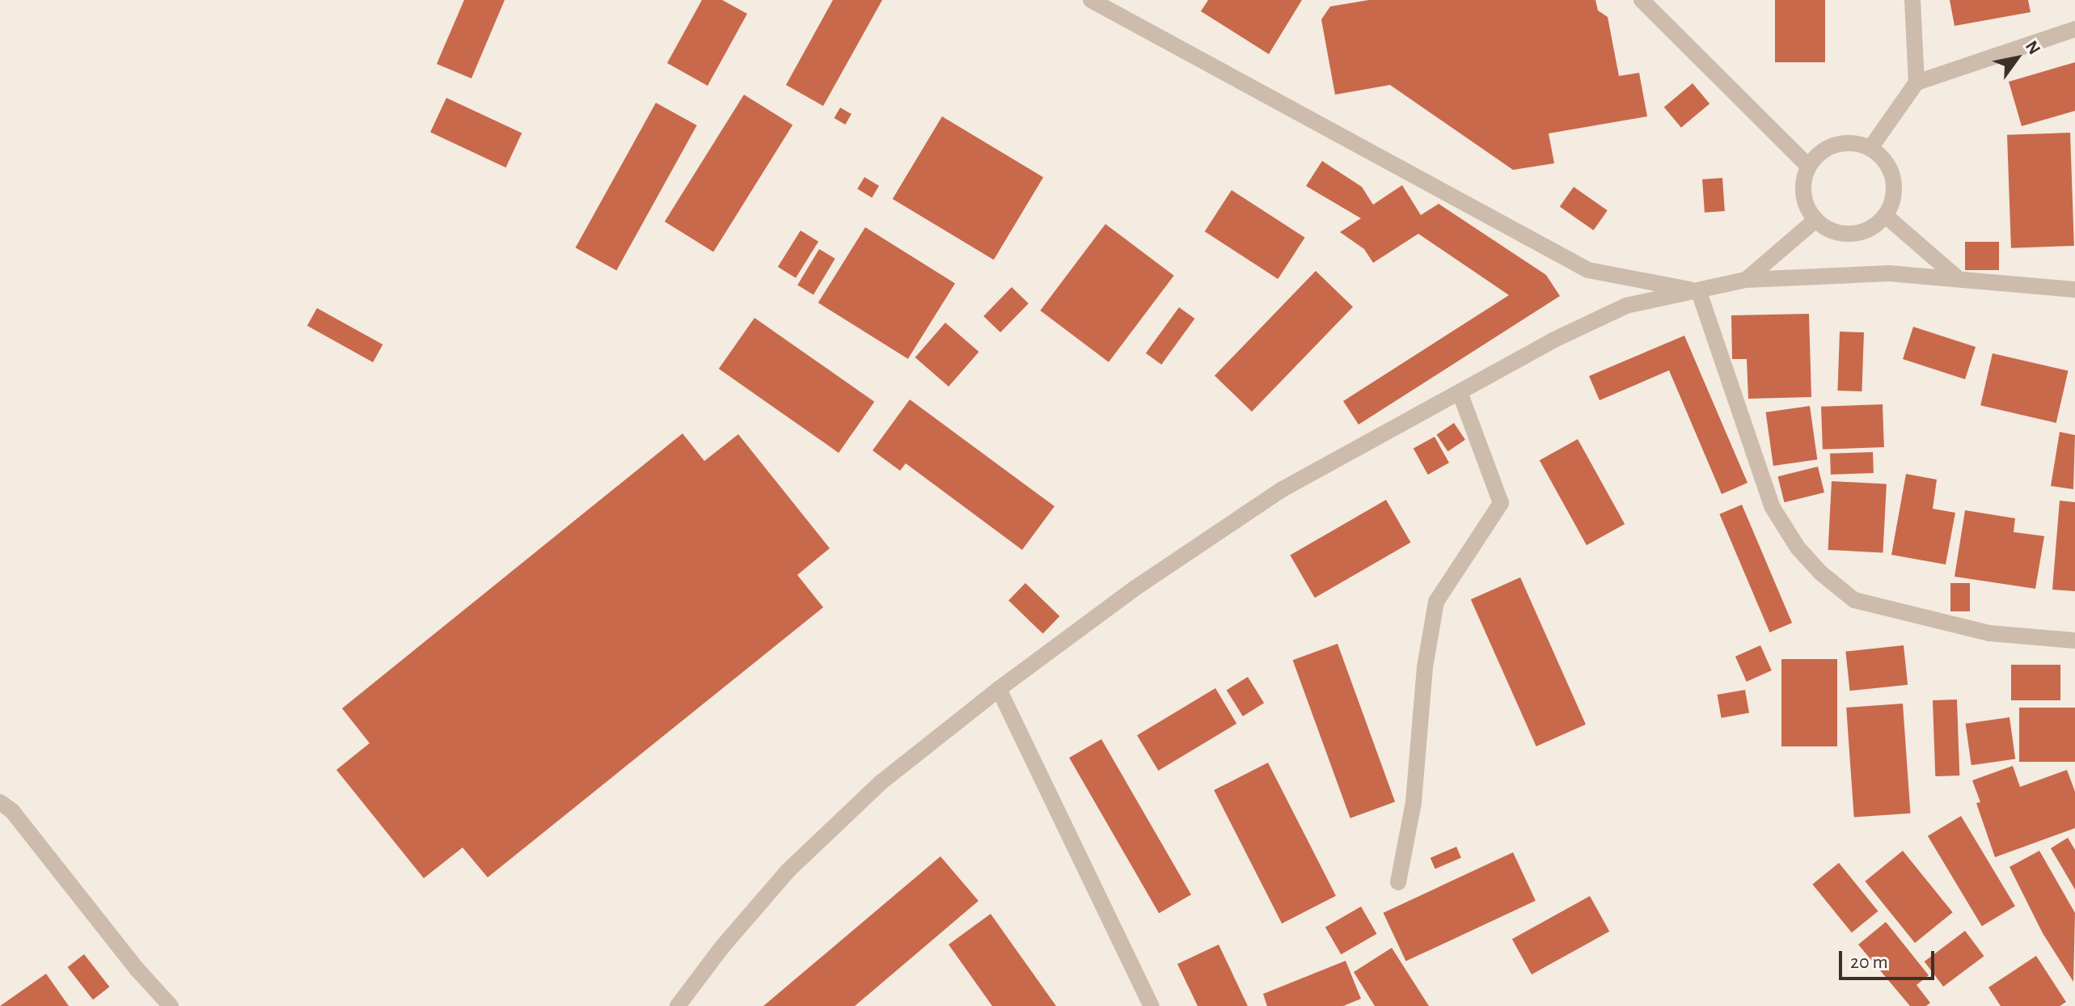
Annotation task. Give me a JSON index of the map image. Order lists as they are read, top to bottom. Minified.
{"scale_bar":"20 m","north":"top right"}
